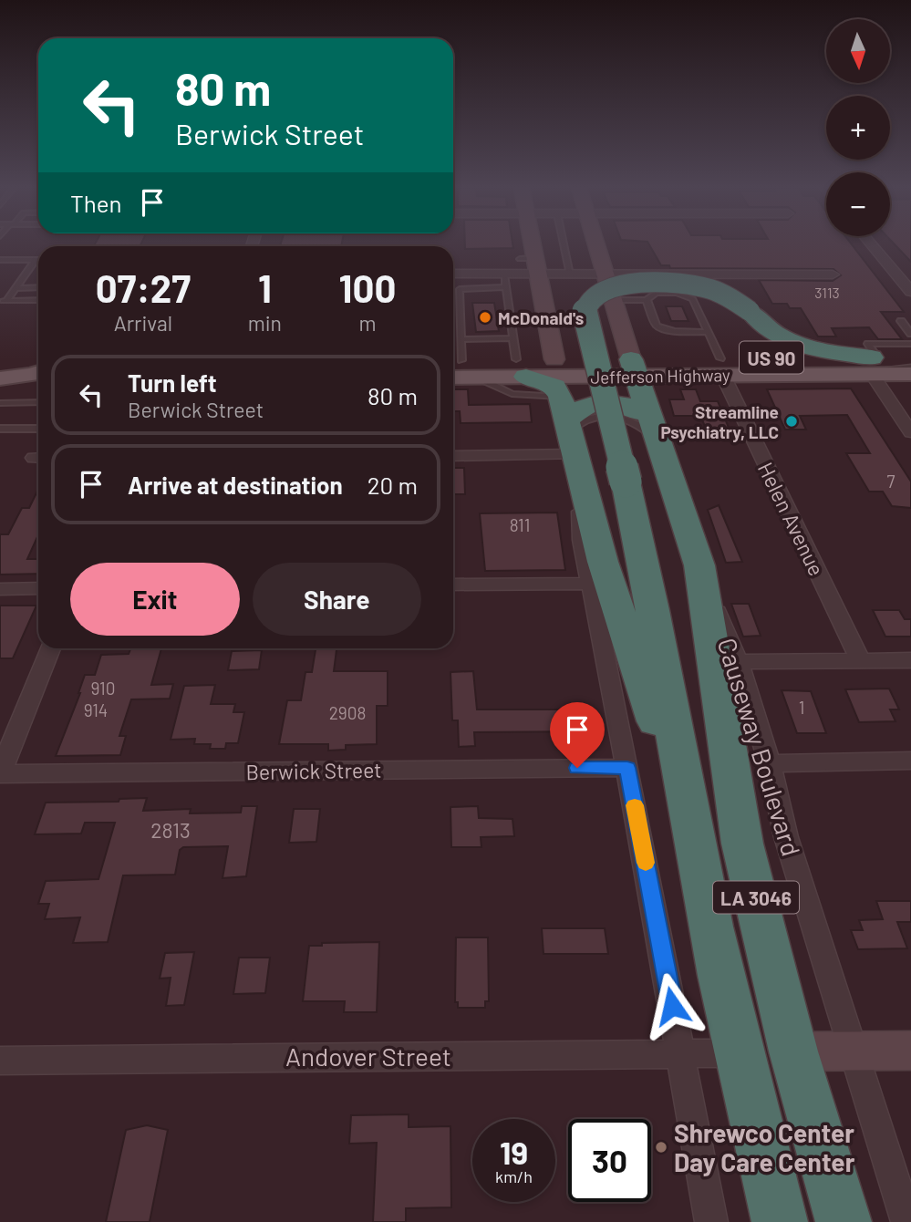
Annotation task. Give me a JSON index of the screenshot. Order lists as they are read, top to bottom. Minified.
{"streets":{"highway":["Causeway Boulevard","LA 3046"],"main road":["US 90","Jefferson Highway"],"street":["Helen Avenue","Berwick Street","Andover Street"]},"crossings":[["Jefferson Highway","Helen Avenue"],["Jefferson Highway","Causeway Boulevard"],["LA 3046","Andover Street"]],"places":["McDonald's","Streamline Psychiatry, LLC","Shrewco Center Day Care Center"],"house_numbers":["3113","7","811","910","1","914","2908","2813"],"north":"bottom","page":{"map_buttons":["+","−"],"turn":["80 m","Berwick Street"],"then":"Then","eta":["07:27","Arrival","1","min","100","m"],"list":[{"name":"Turn left","note":"Berwick Street","value":"80 m"},{"name":"Arrive at destination","value":"20 m"}],"buttons":["Exit","Share"],"speed":"19 km/h","limit":"30"}}
